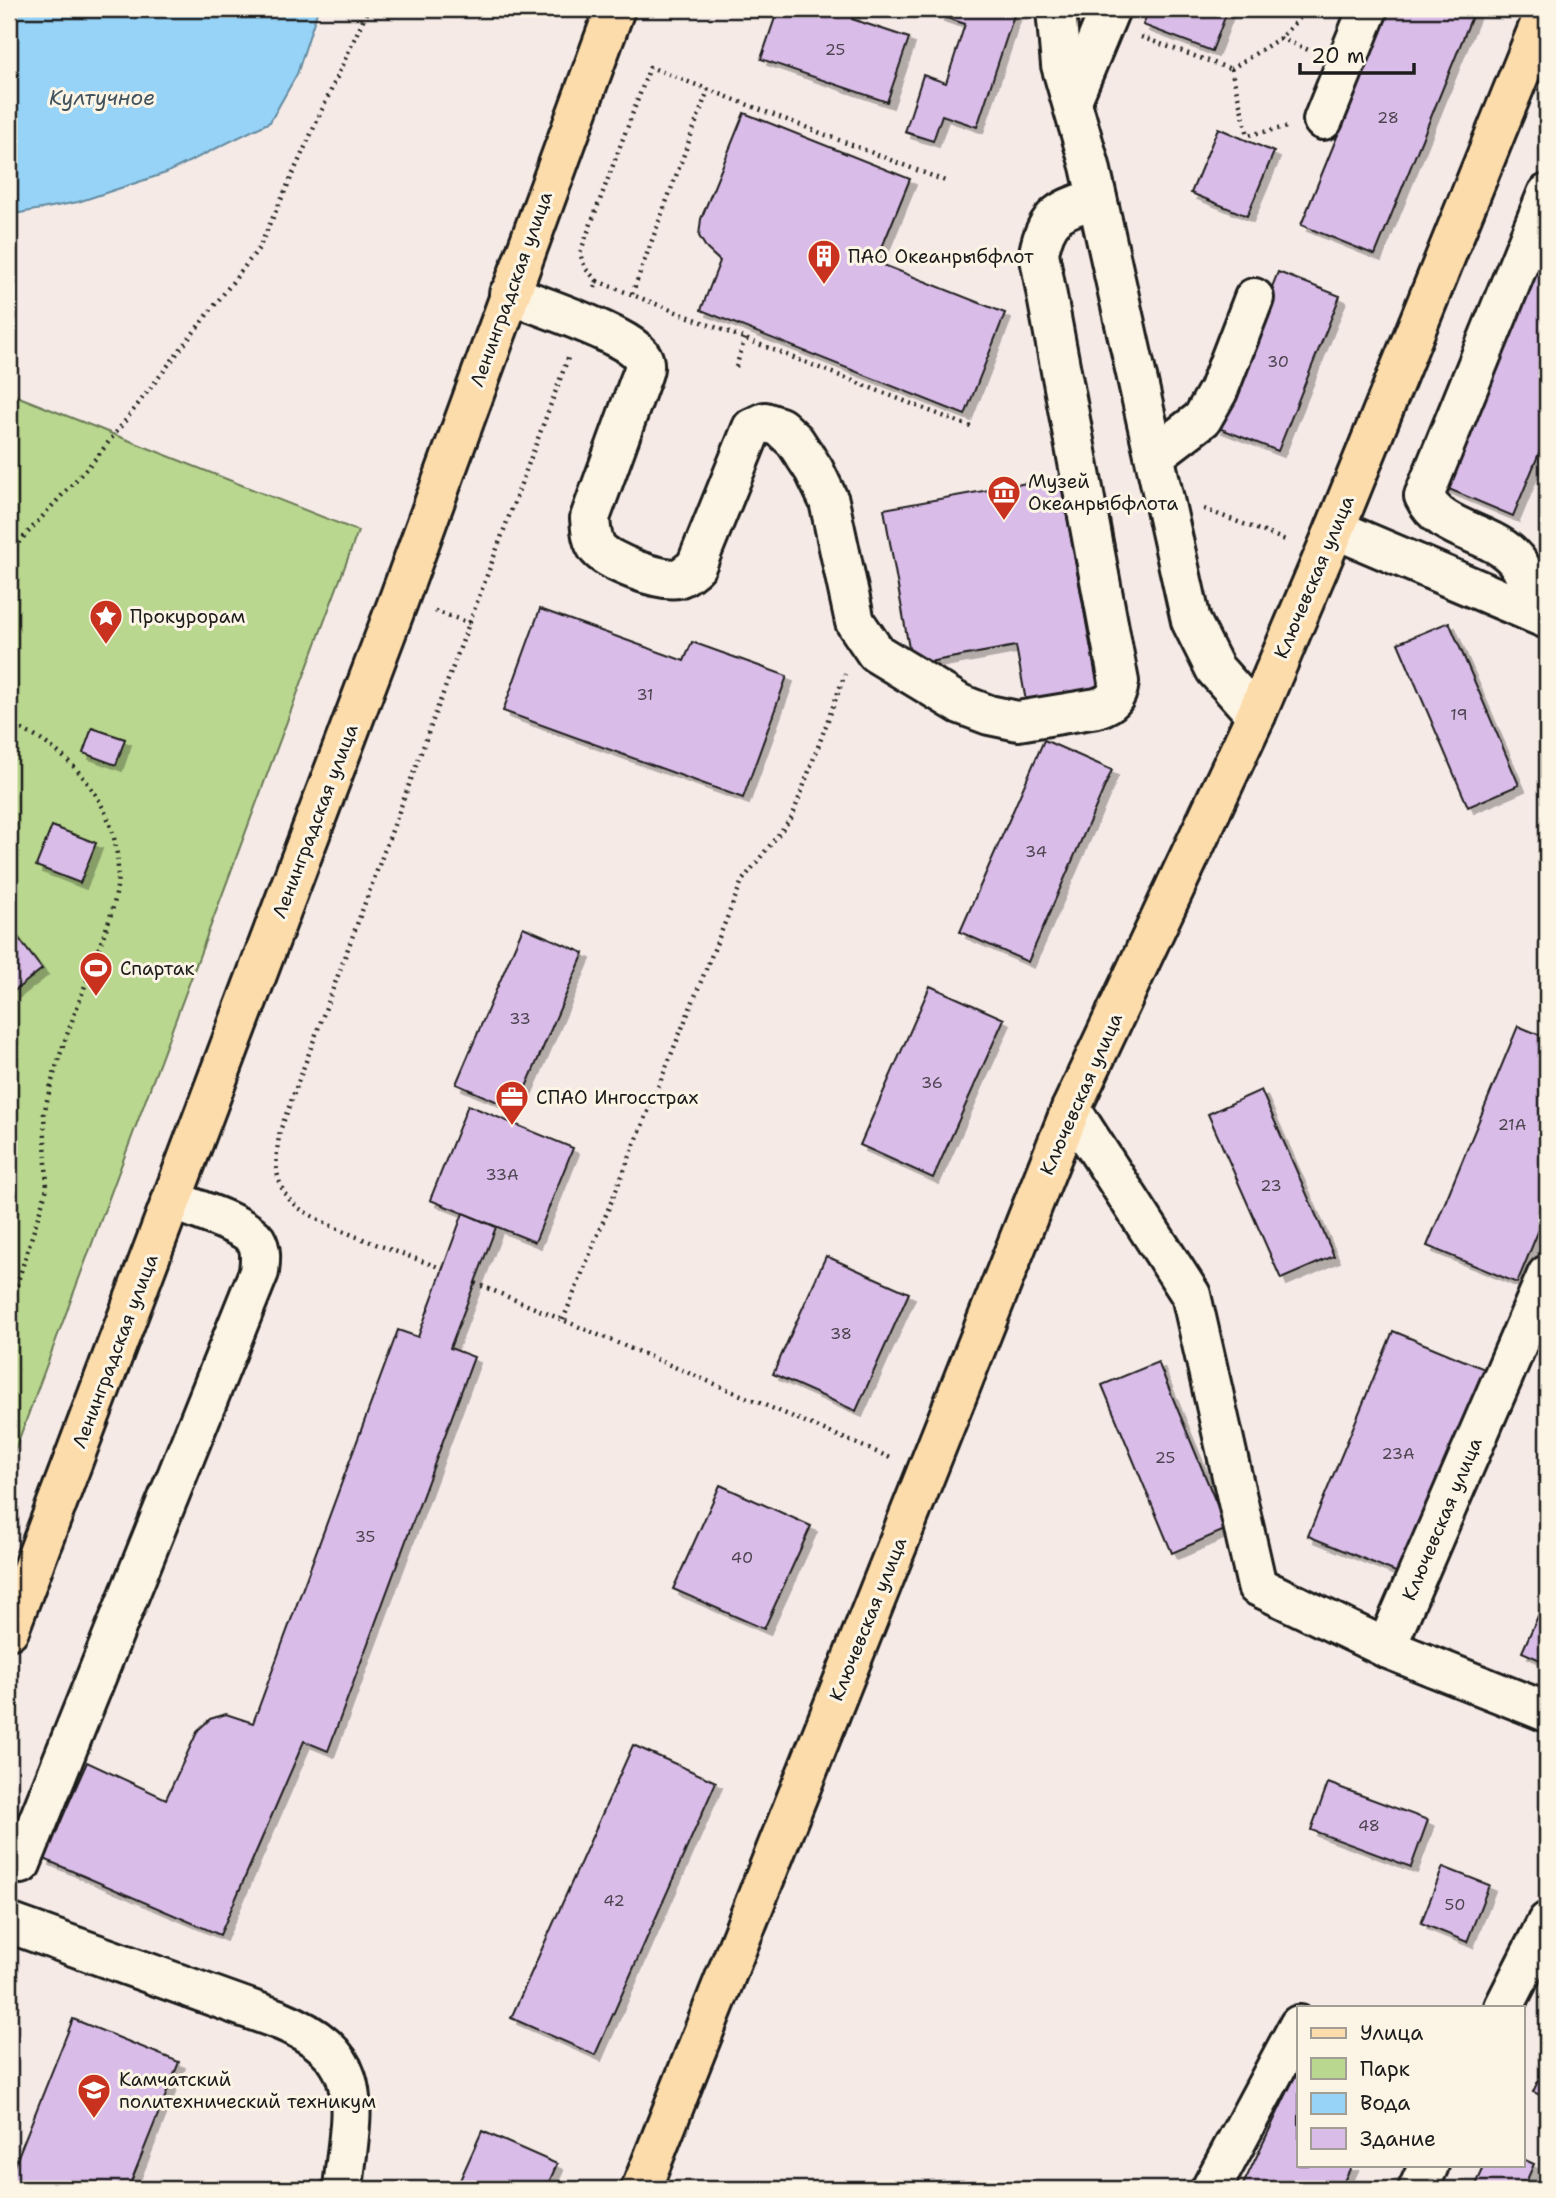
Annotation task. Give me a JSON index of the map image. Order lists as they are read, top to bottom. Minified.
{"streets":{"main road":["Ленинградская улица","Ключевская улица"]},"water":["Култучное"],"places":{"building":["ПАО Океанрыбфлот"],"museum":["Музей Океанрыбфлота"],"place":["Прокурорам"],"sports":["Спартак"],"office":["СПАО Ингосстрах"],"school or university":["Камчатский политехнический техникум"]},"house_numbers":["25","28","30","31","19","34","33","36","21А","33А","23","38","23А","25","35","40","48","42","50"],"legend":["Улица","Парк","Вода","Здание"],"scale_bar":"20 m"}
